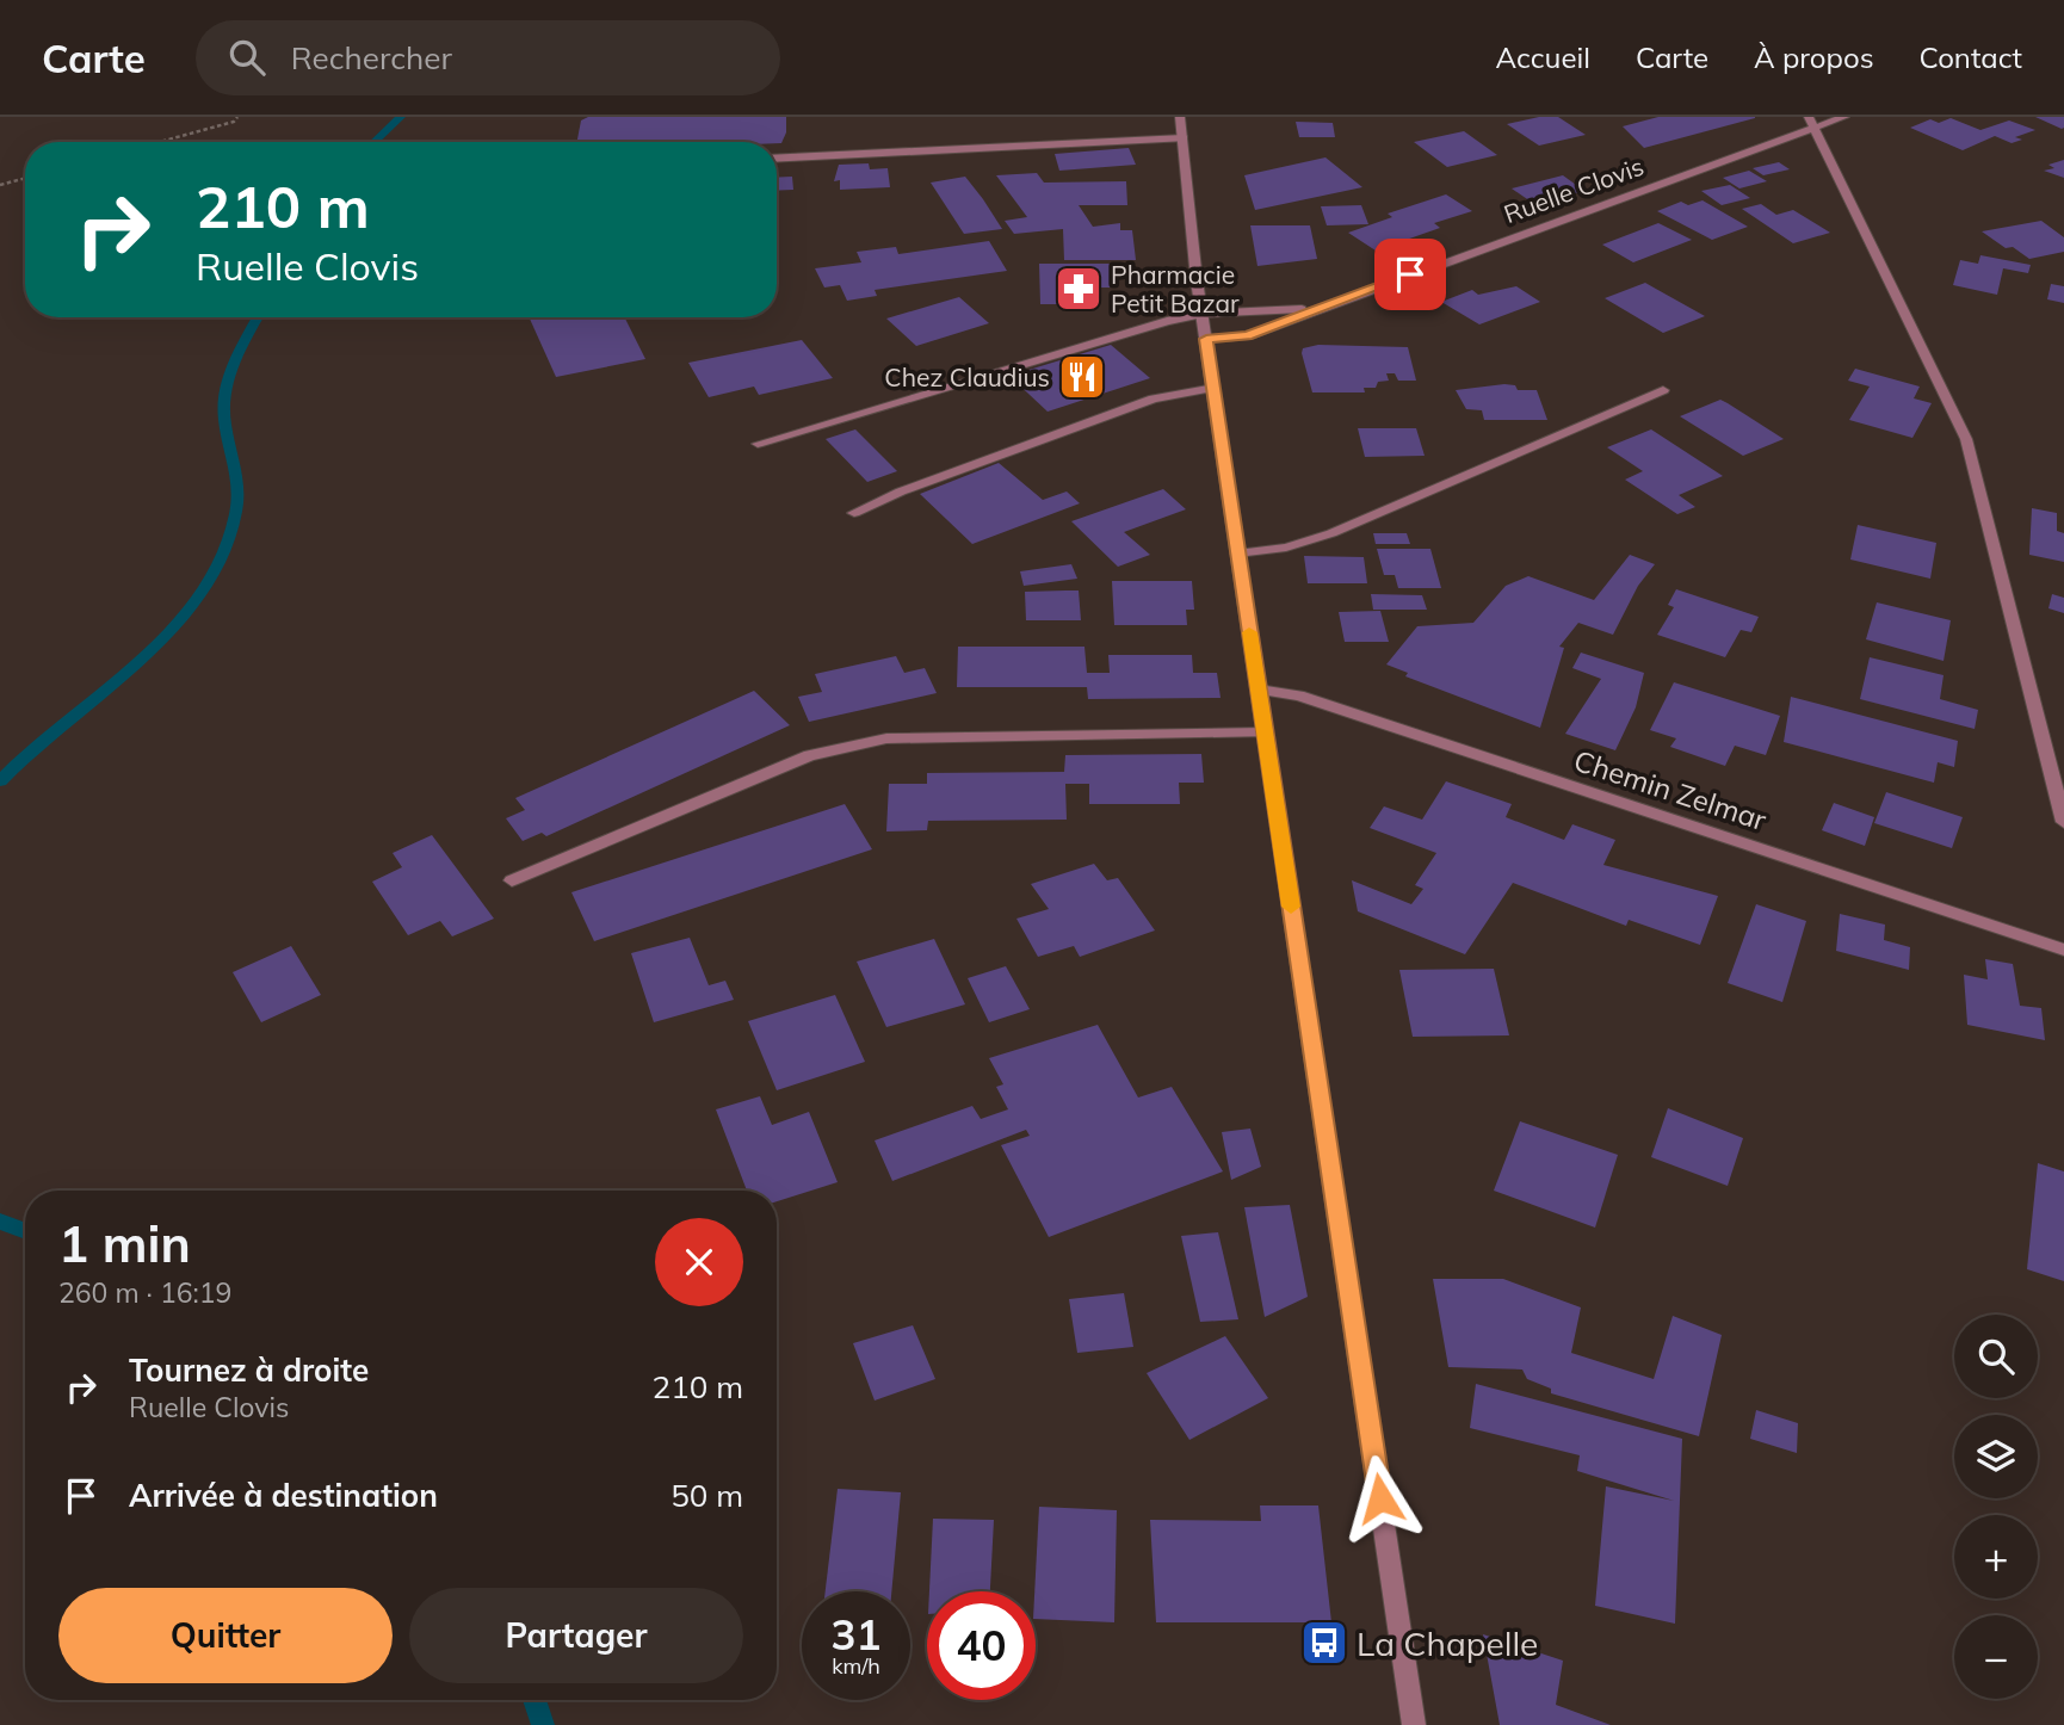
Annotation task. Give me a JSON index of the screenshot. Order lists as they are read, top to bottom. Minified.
{"streets":{"street":["Ruelle Clovis","Chemin Zelmar"]},"places":{"pharmacy":["Pharmacie Petit Bazar"],"restaurant":["Chez Claudius"],"bus stop":["La Chapelle"]},"page":{"header":"Carte","search":"Rechercher","nav":["Accueil","Carte","À propos","Contact"],"turn":["210 m","Ruelle Clovis"],"heading":["1 min","260 m · 16:19"],"map_buttons":["+","−"],"list":[{"name":"Tournez à droite","note":"Ruelle Clovis","value":"210 m"},{"name":"Arrivée à destination","value":"50 m"}],"buttons":["Quitter","Partager"],"speed":"31 km/h","limit":"40"}}
